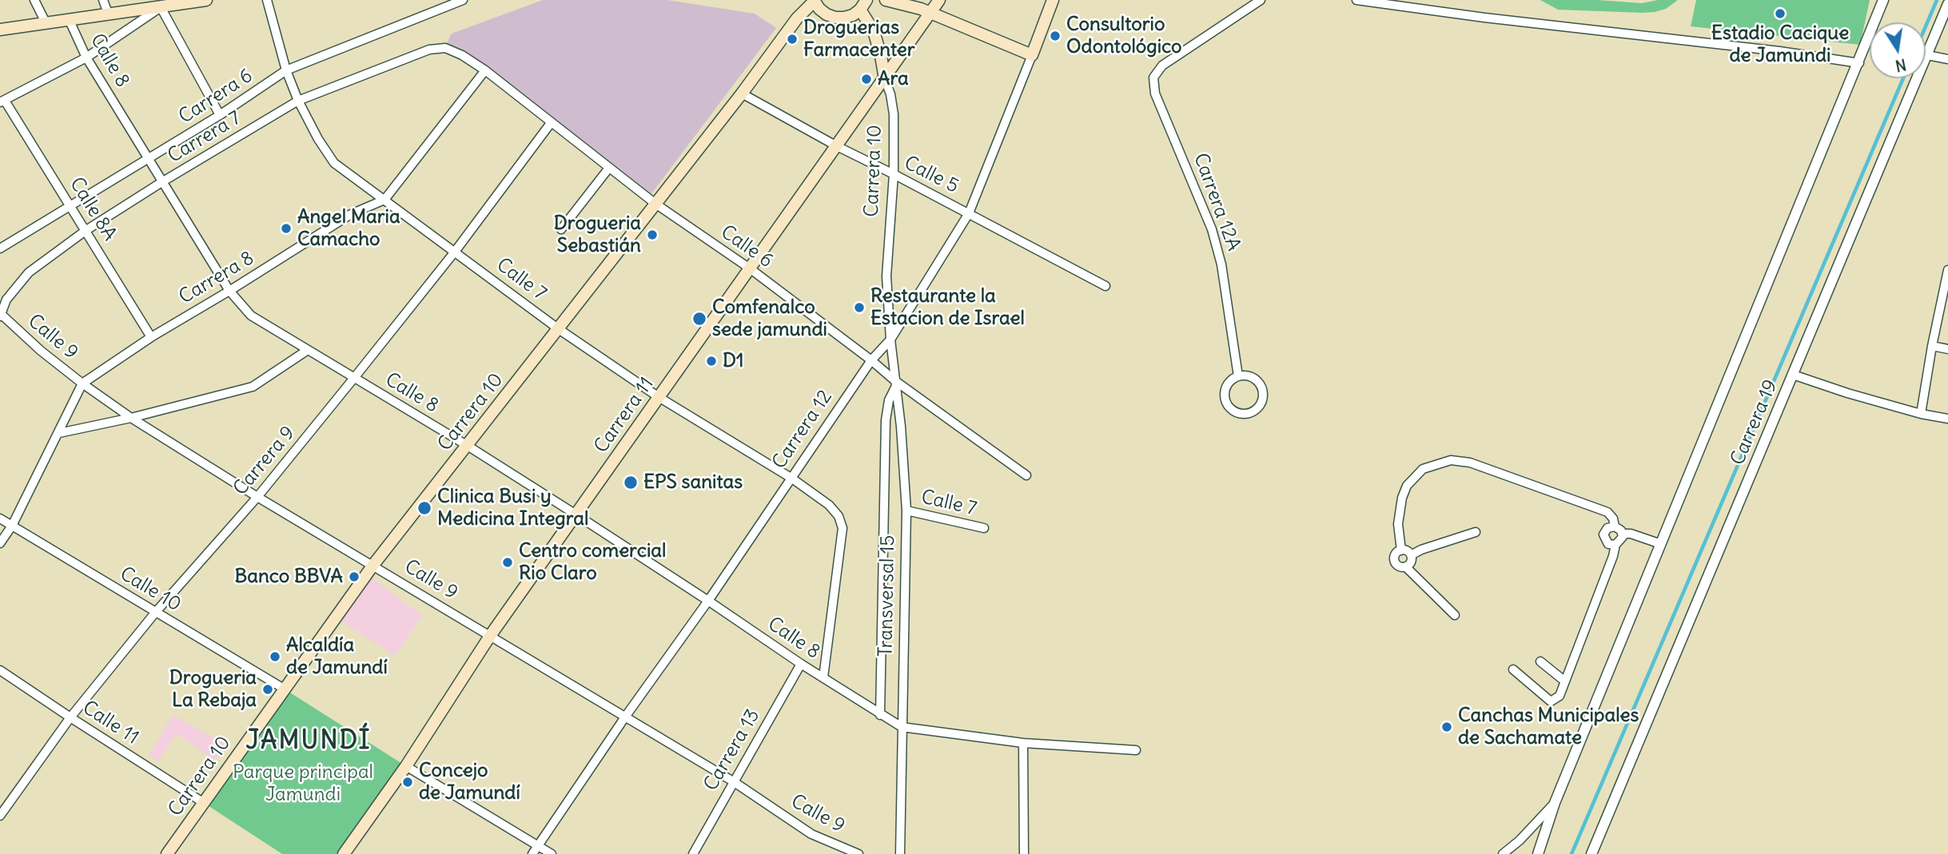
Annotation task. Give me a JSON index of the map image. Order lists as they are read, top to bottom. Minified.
{"streets":{"main road":["Carrera 10","Carrera 11","Carrera 12"],"street":["Calle 8","Carrera 6","Carrera 7","Calle 5","Carrera 12A","Calle 8A","Calle 6","Carrera 8","Calle 7","Calle 9","Carrera 19","Carrera 9","Calle 10","Transversal 15","Calle 11","Carrera 13"]},"crossings":[["Calle 8","Carrera 6"],["Calle 8","Carrera 7"],["Calle 8","Carrera 10"],["Calle 8","Carrera 8"],["Calle 8","Calle 7"],["Calle 8","Carrera 11"],["Calle 8","Carrera 12"],["Calle 8","Carrera 9"],["Calle 8","Transversal 15"],["Calle 8","Carrera 13"],["Carrera 6","Calle 8A"],["Carrera 6","Calle 7"],["Carrera 7","Calle 8A"],["Carrera 7","Calle 6"],["Carrera 7","Calle 7"],["Carrera 7","Calle 9"],["Carrera 10","Calle 5"],["Carrera 10","Calle 6"],["Carrera 10","Calle 7"],["Carrera 10","Calle 9"],["Carrera 10","Carrera 11"],["Carrera 10","Carrera 12"],["Carrera 10","Calle 10"],["Carrera 10","Transversal 15"],["Carrera 10","Calle 11"],["Calle 5","Carrera 11"],["Calle 5","Carrera 12"],["Calle 8A","Carrera 8"],["Calle 6","Carrera 8"],["Calle 6","Carrera 11"],["Calle 6","Carrera 12"],["Calle 6","Carrera 9"],["Calle 6","Transversal 15"],["Carrera 8","Calle 7"],["Carrera 8","Calle 9"],["Calle 7","Carrera 11"],["Calle 7","Carrera 12"],["Calle 7","Carrera 9"],["Calle 7","Transversal 15"],["Calle 9","Carrera 11"],["Calle 9","Carrera 12"],["Calle 9","Carrera 9"],["Calle 9","Carrera 13"],["Carrera 12","Transversal 15"],["Carrera 9","Calle 10"],["Carrera 9","Calle 11"]],"districts":["JAMUNDÍ"],"parks":["Parque principal Jamundi"],"places":["Estadio Cacique de Jamundi","Consultorio Odontológico","Droguerias Farmacenter","Ara","Angel Maria Camacho","Drogueria Sebastián","Restaurante la Estacion de Israel","Comfenalco sede jamundi","D1","EPS sanitas","Clinica Busi y Medicina Integral","Centro comercial Rio Claro","Banco BBVA","Alcaldía de Jamundí","Drogueria La Rebaja","Canchas Municipales de Sachamate","Concejo de Jamundí"],"north":"bottom"}
